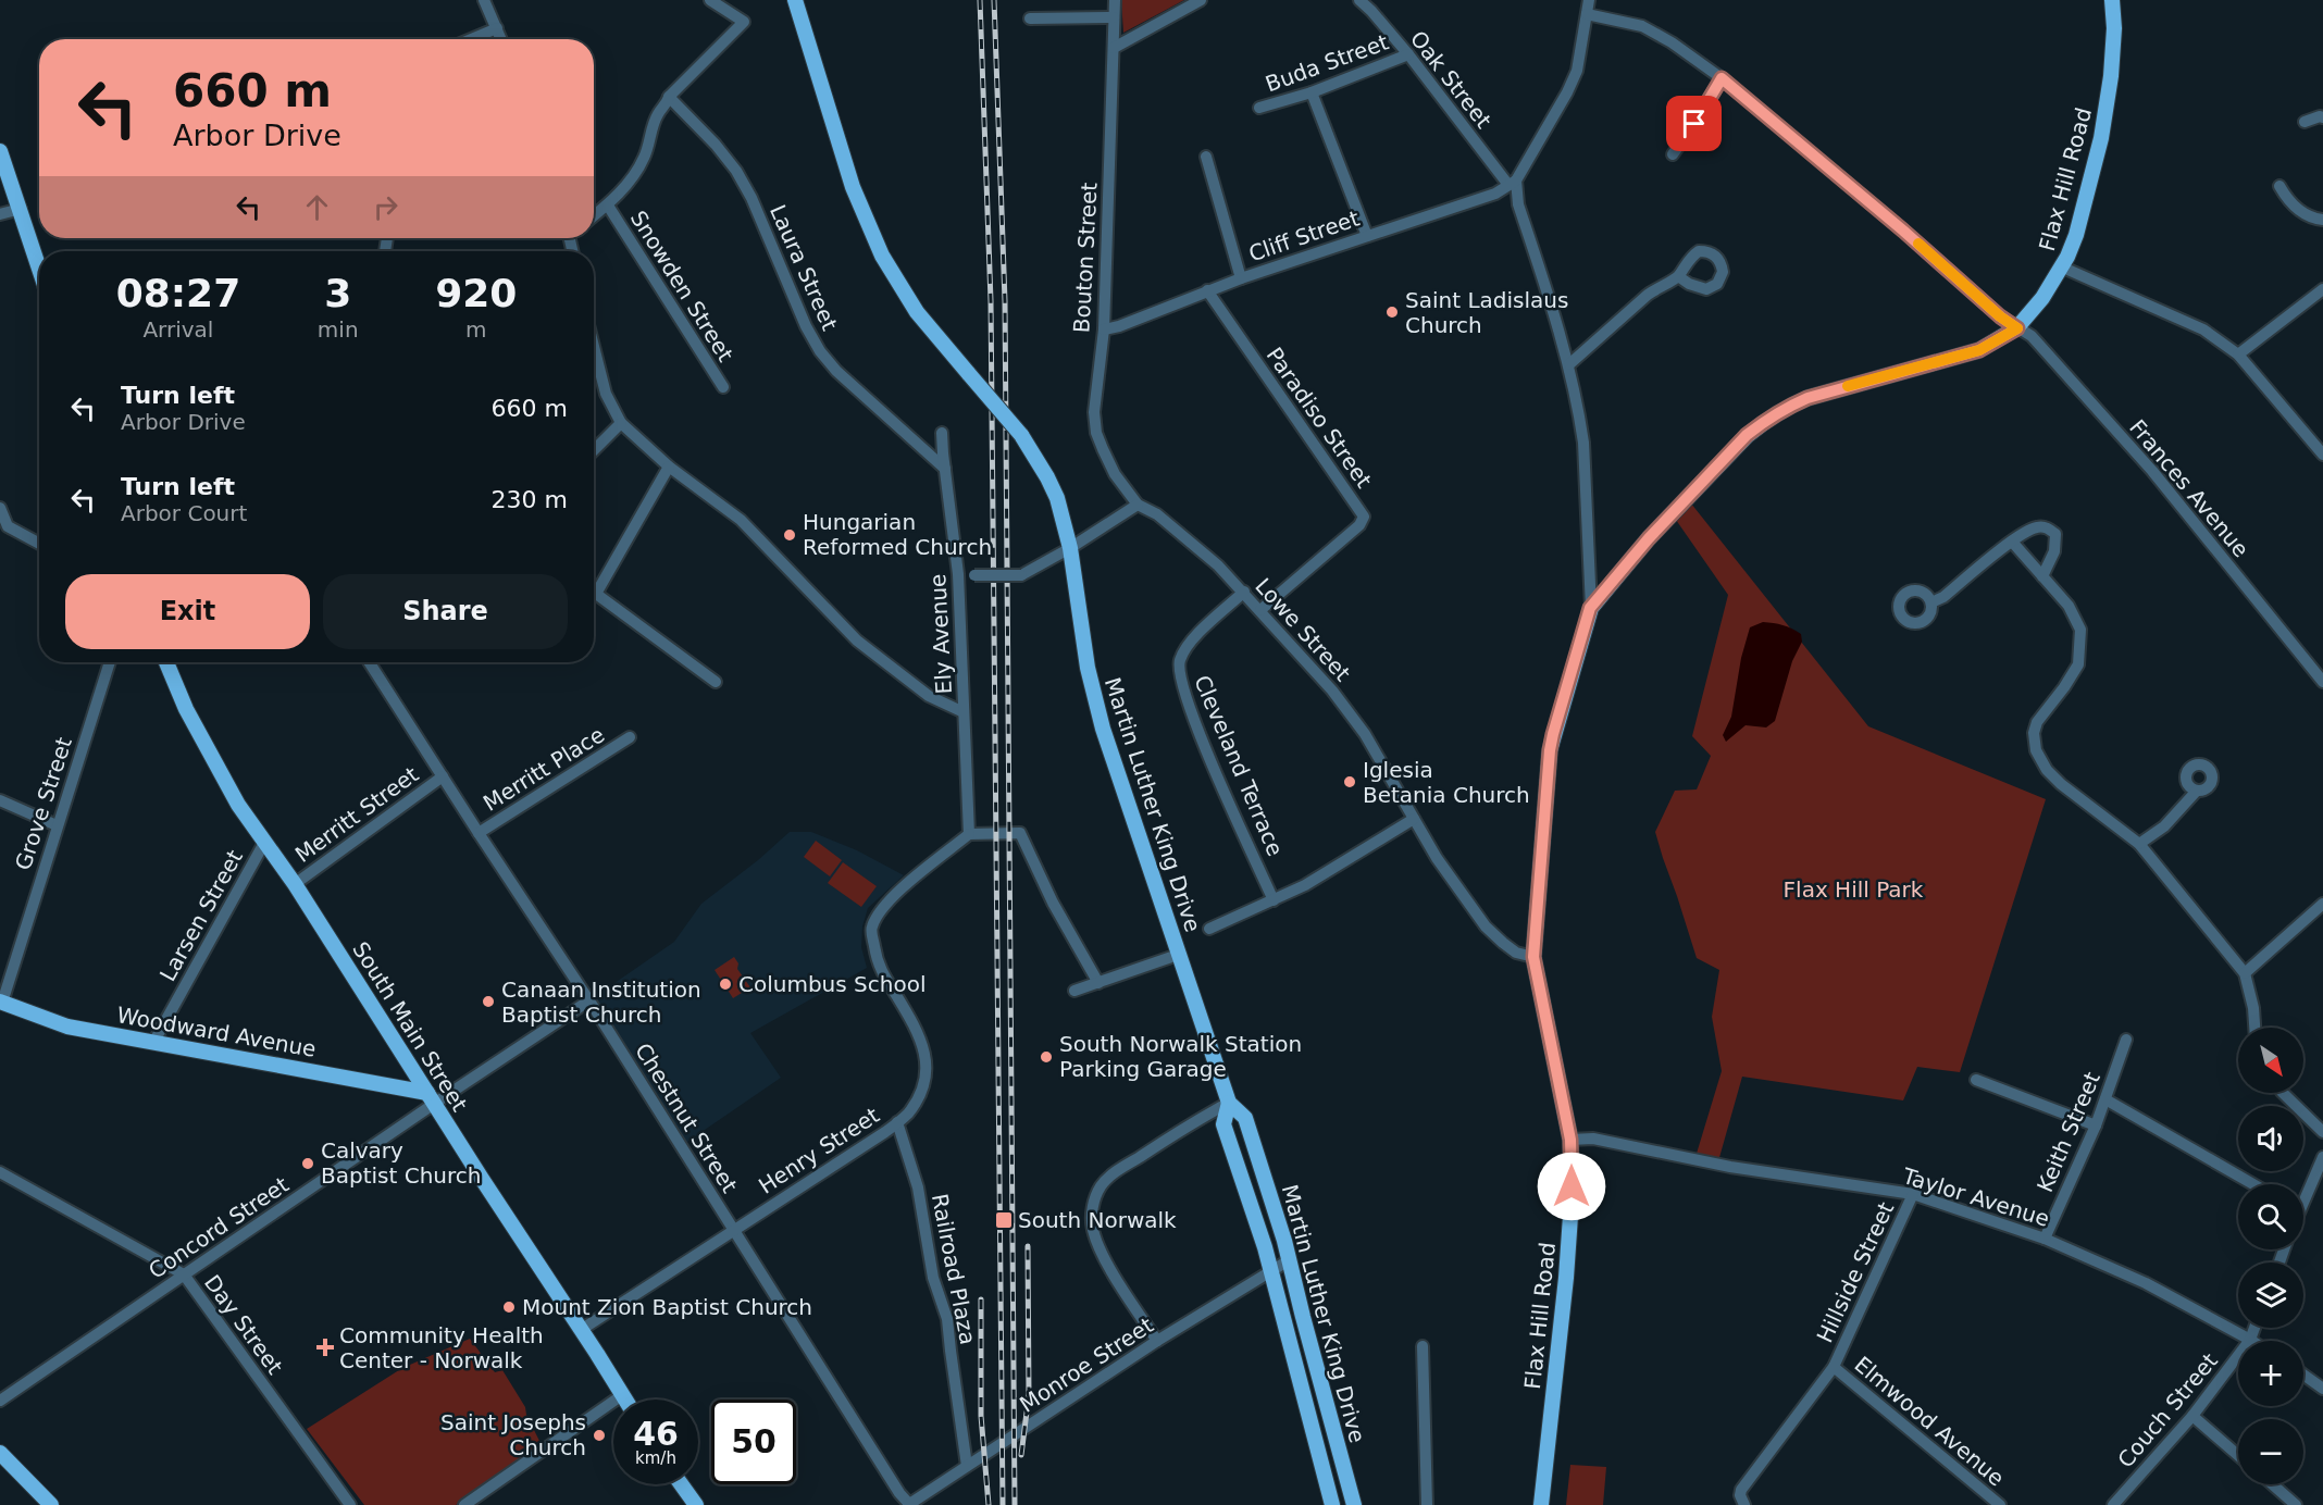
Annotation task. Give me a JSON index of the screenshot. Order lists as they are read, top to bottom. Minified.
{"streets":{"main road":["Flax Hill Road","Martin Luther King Drive","South Main Street","Woodward Avenue"],"street":["Buda Street","Oak Street","Cliff Street","Bouton Street","Laura Street","Snowden Street","Paradiso Street","Frances Avenue","Lowe Street","Ely Avenue","Cleveland Terrace","Merritt Place","Grove Street","Merritt Street","Larsen Street","Chestnut Street","Keith Street","Henry Street","Taylor Avenue","Concord Street","Railroad Plaza","Hillside Street","Day Street","Monroe Street","Couch Street","Elmwood Avenue"]},"crossings":[["Buda Street","Oak Street"],["Oak Street","Cliff Street"],["Flax Hill Road","Frances Avenue"],["Flax Hill Road","Lowe Street"],["Flax Hill Road","Taylor Avenue"],["Cliff Street","Bouton Street"],["Cliff Street","Paradiso Street"],["Bouton Street","Lowe Street"],["Laura Street","Ely Avenue"],["Paradiso Street","Lowe Street"],["Lowe Street","Cleveland Terrace"],["Ely Avenue","Henry Street"],["Merritt Place","Chestnut Street"],["Grove Street","Woodward Avenue"],["Martin Luther King Drive","Monroe Street"],["Merritt Street","South Main Street"],["Merritt Street","Chestnut Street"],["Larsen Street","South Main Street"],["Larsen Street","Woodward Avenue"],["South Main Street","Woodward Avenue"],["South Main Street","Henry Street"],["South Main Street","Concord Street"],["Woodward Avenue","Concord Street"],["Chestnut Street","Henry Street"],["Chestnut Street","Concord Street"],["Chestnut Street","Monroe Street"],["Keith Street","Taylor Avenue"],["Henry Street","Railroad Plaza"],["Taylor Avenue","Hillside Street"],["Taylor Avenue","Couch Street"],["Concord Street","Day Street"],["Railroad Plaza","Monroe Street"],["Hillside Street","Elmwood Avenue"]],"parks":["Flax Hill Park"],"places":{"other":["Saint Ladislaus Church","Hungarian Reformed Church","Iglesia Betania Church","Columbus School","Canaan Institution Baptist Church","South Norwalk Station Parking Garage","Calvary Baptist Church","Mount Zion Baptist Church","Saint Josephs Church"],"transit":["South Norwalk"],"health":["Community Health Center - Norwalk"]},"north":"bottom right","page":{"turn":["660 m","Arbor Drive"],"eta":["08:27","Arrival","3","min","920","m"],"list":[{"name":"Turn left","note":"Arbor Drive","value":"660 m"},{"name":"Turn left","note":"Arbor Court","value":"230 m"}],"buttons":["Exit","Share"],"map_buttons":["+","−"],"speed":"46 km/h","limit":"50"}}
